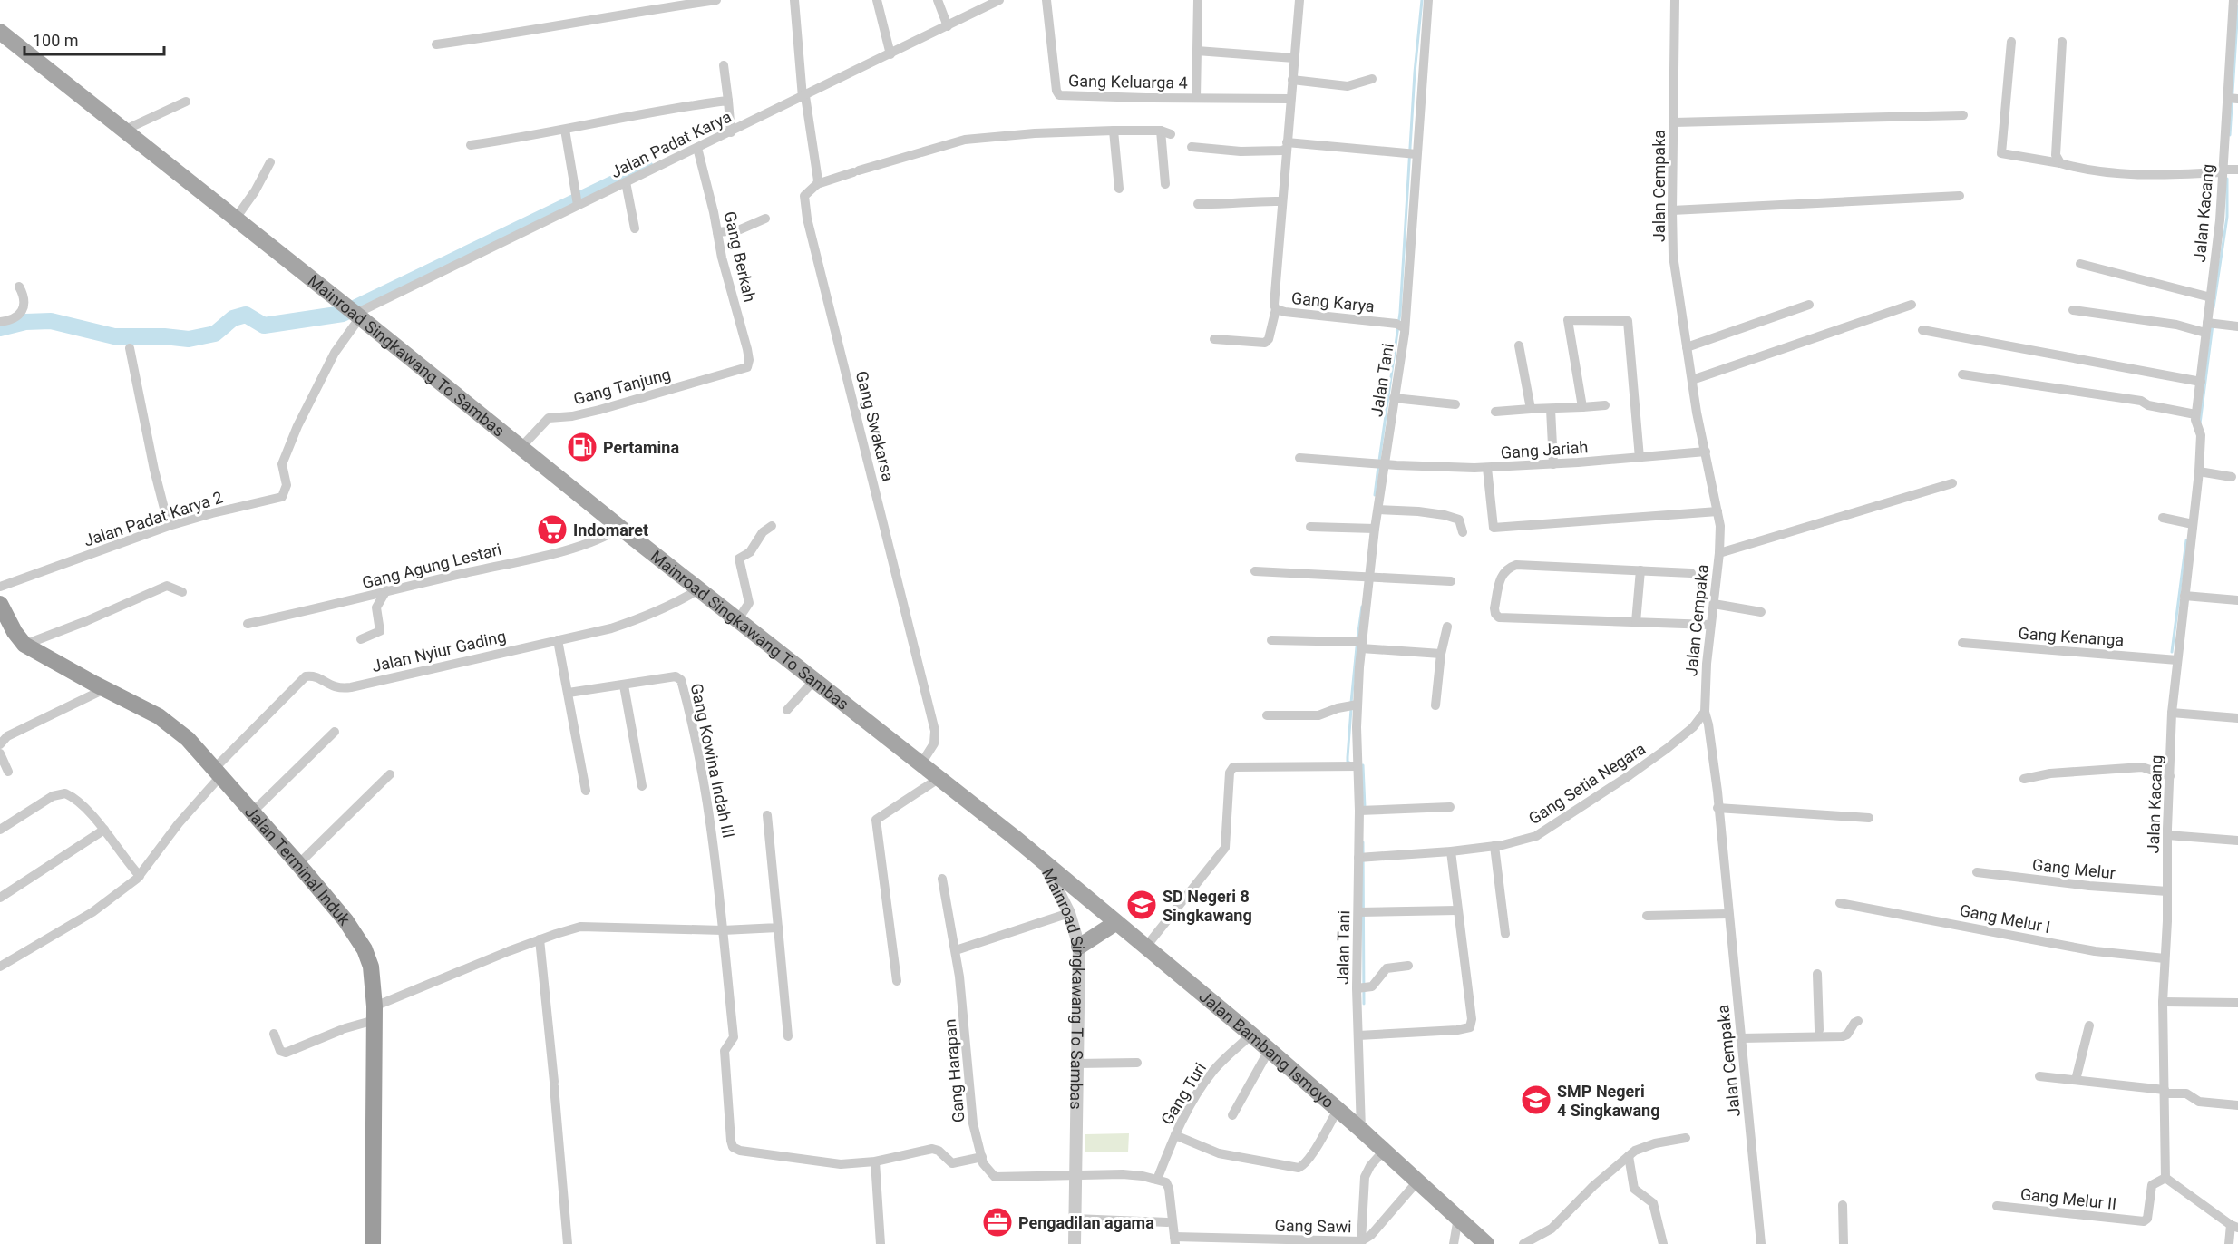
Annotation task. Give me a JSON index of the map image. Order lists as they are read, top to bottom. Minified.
{"streets":{"highway":["Jalan Terminal Induk"],"main road":["Mainroad Singkawang To Sambas","Jalan Bambang Ismoyo"],"street":["Gang Keluarga 4","Jalan Padat Karya","Jalan Cempaka","Jalan Kacang","Gang Berkah","Gang Karya","Jalan Tani","Gang Tanjung","Gang Swakarsa","Gang Jariah","Jalan Padat Karya 2","Gang Agung Lestari","Gang Kenanga","Jalan Nyiur Gading","Gang Kowina Indah III","Gang Setia Negara","Gang Melur","Gang Melur I","Gang Harapan","Gang Turi","Gang Melur II","Gang Sawi"]},"crossings":[["Jalan Padat Karya","Gang Berkah"],["Jalan Padat Karya","Mainroad Singkawang To Sambas"],["Jalan Padat Karya","Jalan Padat Karya 2"],["Jalan Cempaka","Gang Jariah"],["Jalan Cempaka","Gang Setia Negara"],["Jalan Kacang","Gang Kenanga"],["Jalan Kacang","Gang Melur"],["Jalan Kacang","Gang Melur I"],["Jalan Kacang","Gang Melur II"],["Gang Berkah","Gang Tanjung"],["Gang Karya","Jalan Tani"],["Mainroad Singkawang To Sambas","Gang Tanjung"],["Mainroad Singkawang To Sambas","Gang Swakarsa"],["Mainroad Singkawang To Sambas","Jalan Padat Karya 2"],["Mainroad Singkawang To Sambas","Gang Agung Lestari"],["Mainroad Singkawang To Sambas","Jalan Nyiur Gading"],["Mainroad Singkawang To Sambas","Jalan Bambang Ismoyo"],["Mainroad Singkawang To Sambas","Gang Harapan"],["Jalan Tani","Gang Jariah"],["Jalan Tani","Gang Setia Negara"],["Jalan Tani","Jalan Bambang Ismoyo"],["Jalan Nyiur Gading","Jalan Terminal Induk"],["Jalan Bambang Ismoyo","Gang Turi"],["Jalan Bambang Ismoyo","Gang Sawi"]],"places":{"fuel station":["Pertamina"],"supermarket":["Indomaret"],"school or university":["SD Negeri 8 Singkawang","SMP Negeri 4 Singkawang"],"office":["Pengadilan agama"]},"scale_bar":"100 m"}
